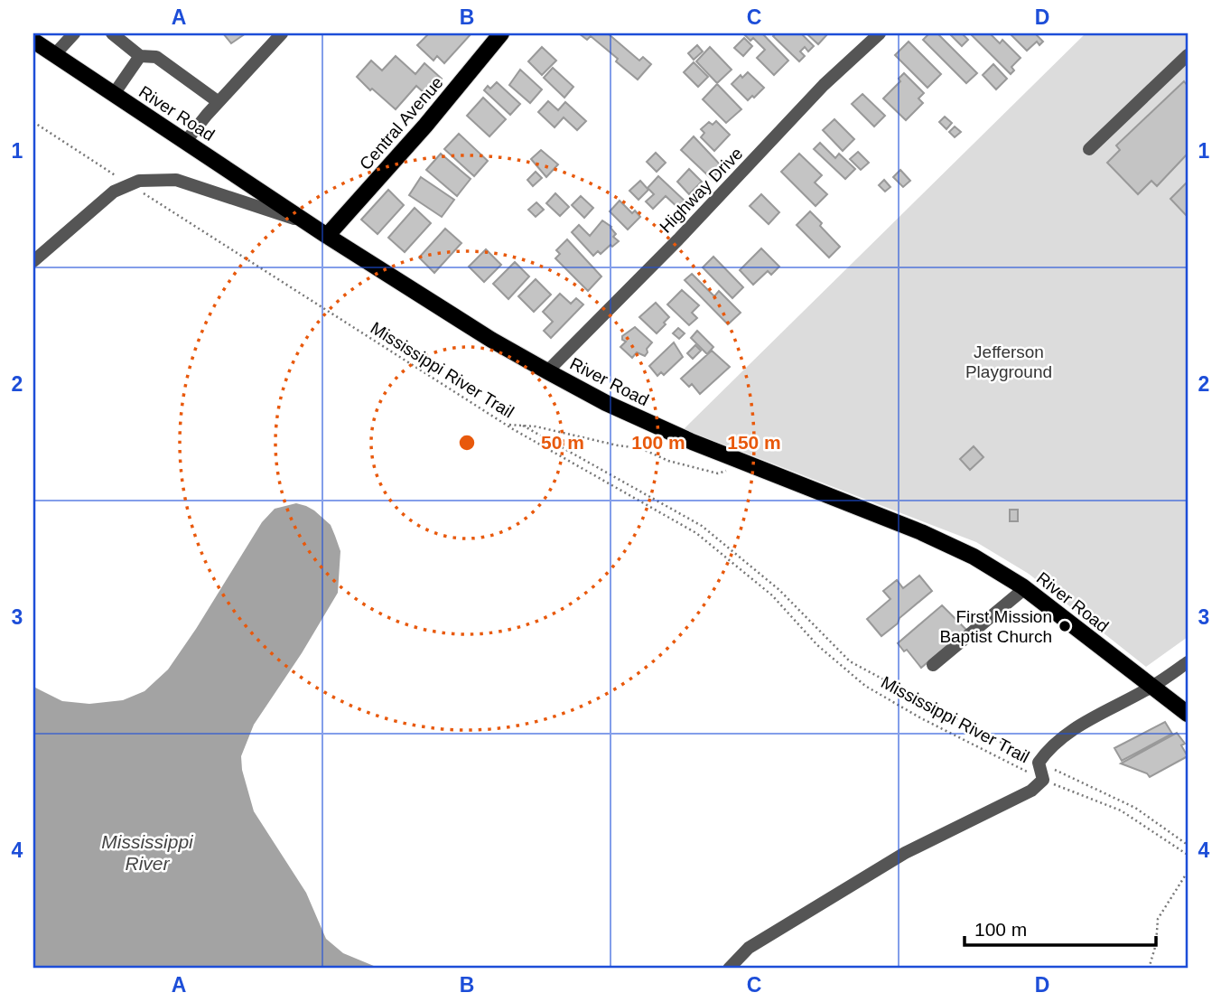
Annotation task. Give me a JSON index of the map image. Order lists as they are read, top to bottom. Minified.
{"streets":{"main road":["River Road","Central Avenue"],"street":["Highway Drive"],"path":["Mississippi River Trail"]},"crossings":[["River Road","Central Avenue"],["River Road","Highway Drive"]],"water":["Mississippi River"],"parks":["Jefferson Playground"],"places":["First Mission Baptist Church"],"scale_bar":"100 m","grid":{"columns":["A","B","C","D"],"rows":["1","2","3","4"]},"rings":["50 m","100 m","150 m"]}
